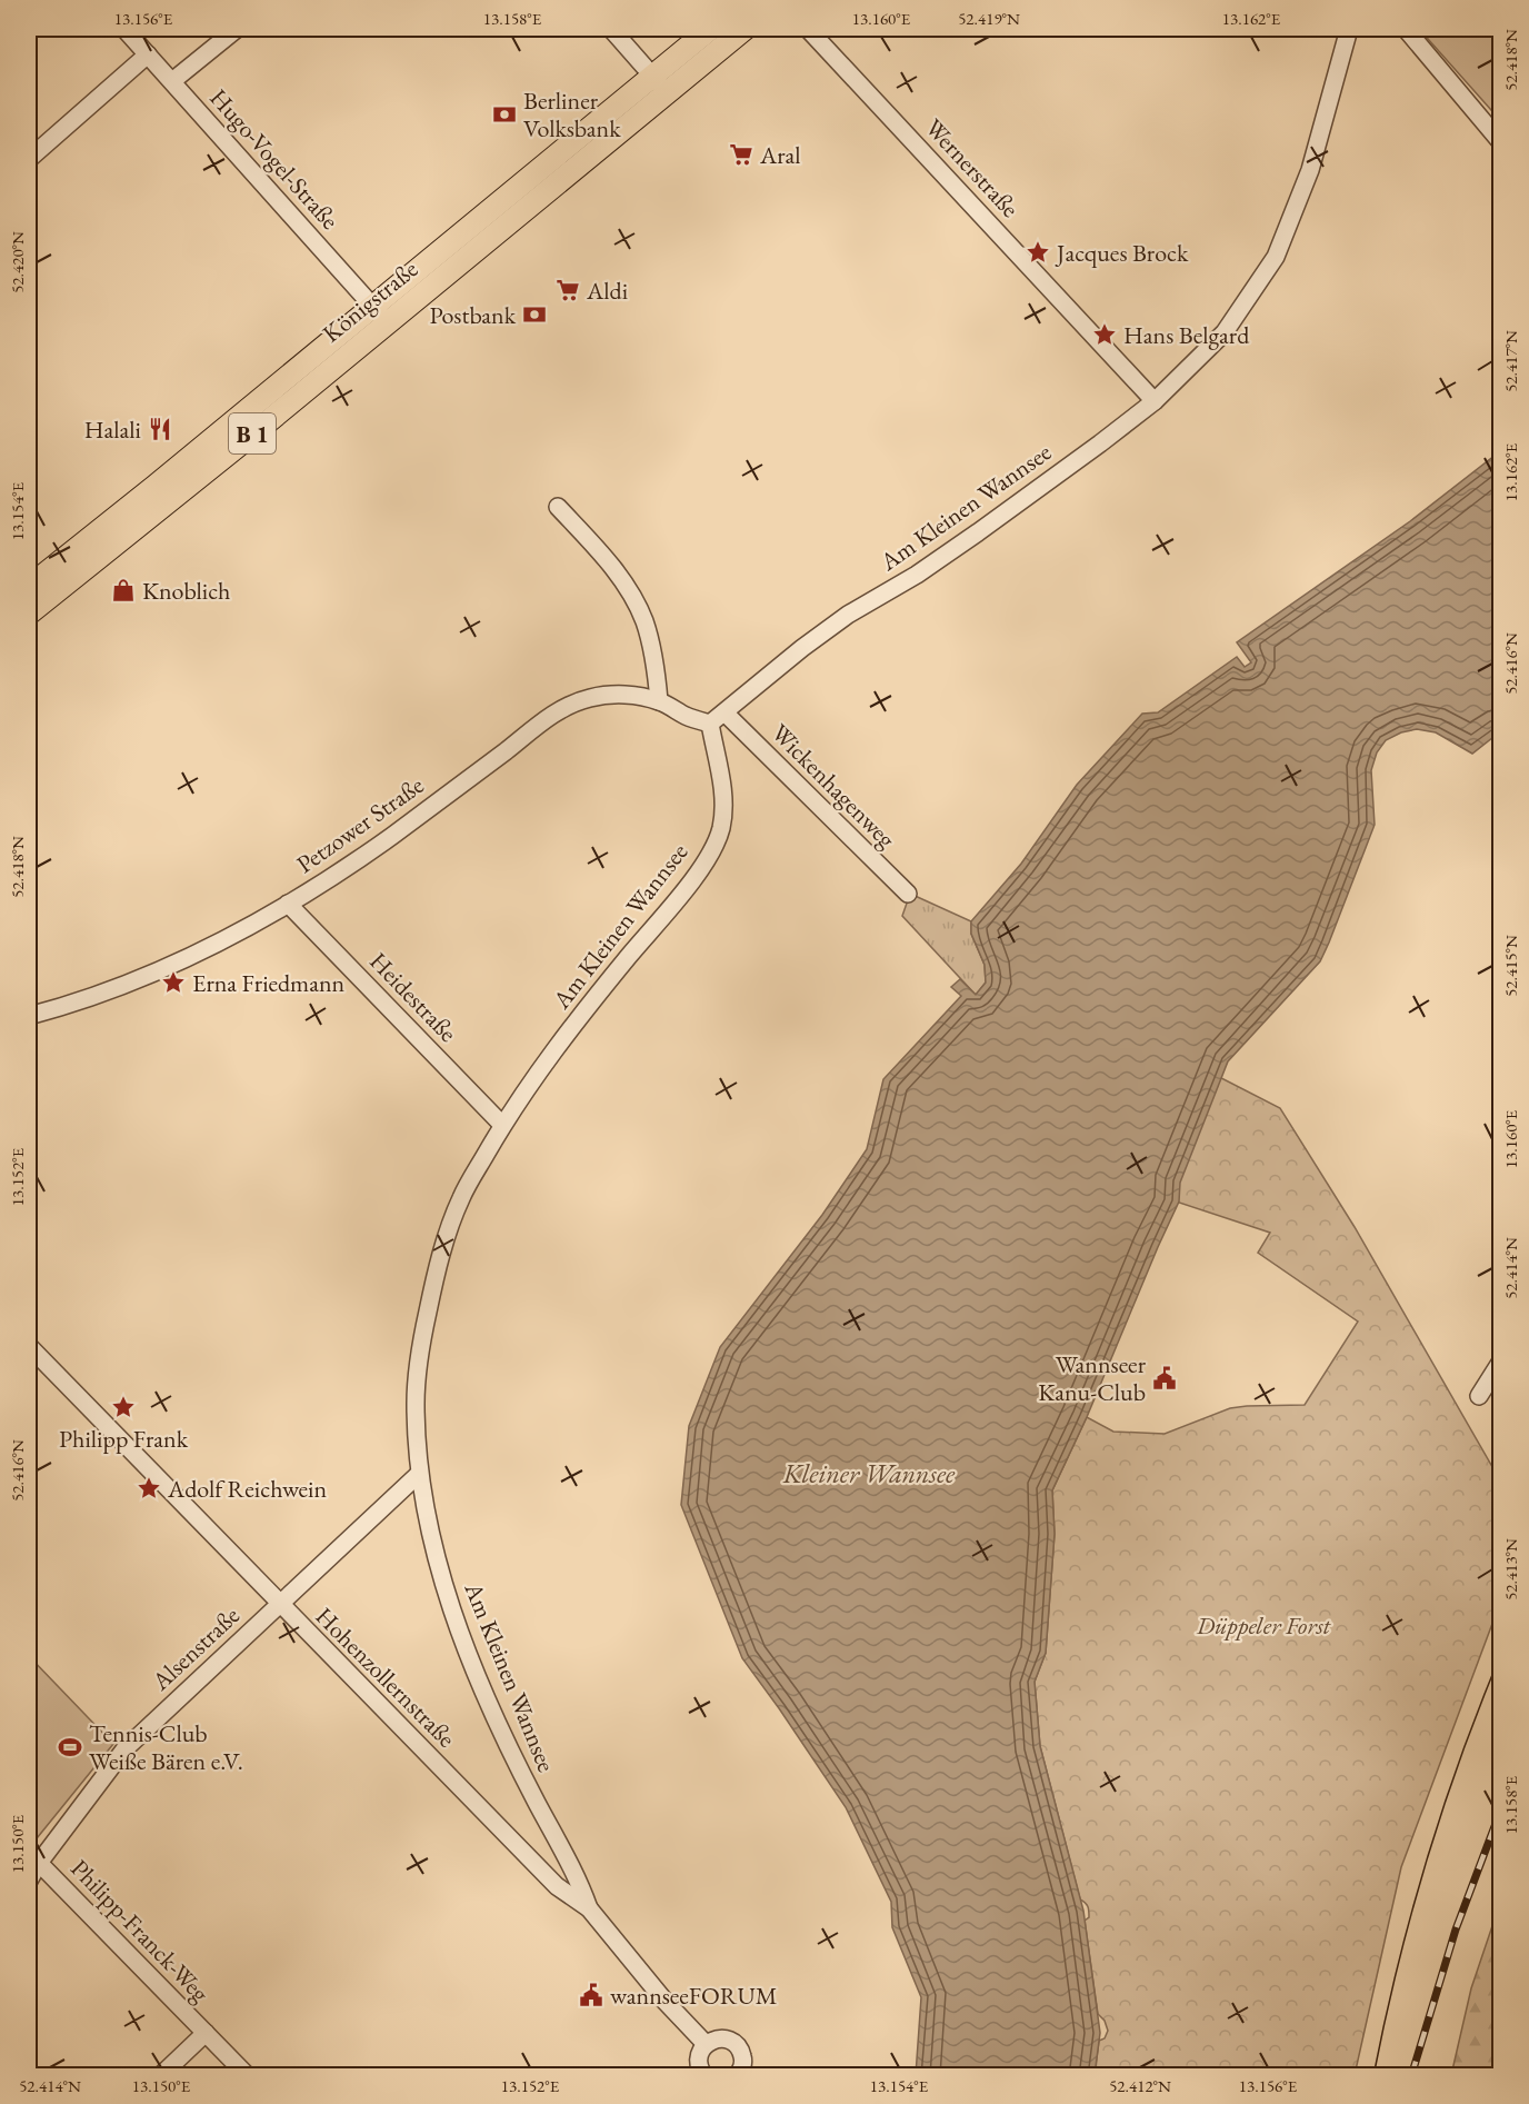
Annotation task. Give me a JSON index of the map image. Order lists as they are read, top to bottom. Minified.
{"streets":{"main road":["Königstraße","B 1"],"street":["Hugo-Vogel-Straße","Wernerstraße","Am Kleinen Wannsee","Wickenhagenweg","Petzower Straße","Heidestraße","Alsenstraße","Hohenzollernstraße","Philipp-Franck-Weg"]},"crossings":[["Hugo-Vogel-Straße","Königstraße"],["Wernerstraße","Am Kleinen Wannsee"],["Am Kleinen Wannsee","Wickenhagenweg"],["Am Kleinen Wannsee","Petzower Straße"],["Am Kleinen Wannsee","Heidestraße"],["Am Kleinen Wannsee","Alsenstraße"],["Am Kleinen Wannsee","Hohenzollernstraße"],["Petzower Straße","Heidestraße"],["Alsenstraße","Hohenzollernstraße"],["Alsenstraße","Philipp-Franck-Weg"]],"water":["Kleiner Wannsee"],"parks":["Düppeler Forst"],"places":{"bank":["Berliner Volksbank","Postbank"],"supermarket":["Aral","Aldi"],"place":["Jacques Brock","Hans Belgard","Erna Friedmann","Philipp Frank","Adolf Reichwein"],"restaurant":["Halali"],"shop":["Knoblich"],"public building":["Wannseer Kanu-Club","wannseeFORUM"],"sports":["Tennis-Club Weiße Bären e.V."]},"coordinates":["13.156°E","13.158°E","13.160°E","52.419°N","13.162°E","52.418°N","52.420°N","52.417°N","13.154°E","52.416°N","52.415°N","13.152°E","52.414°N","52.413°N","13.150°E","52.412°N"]}
